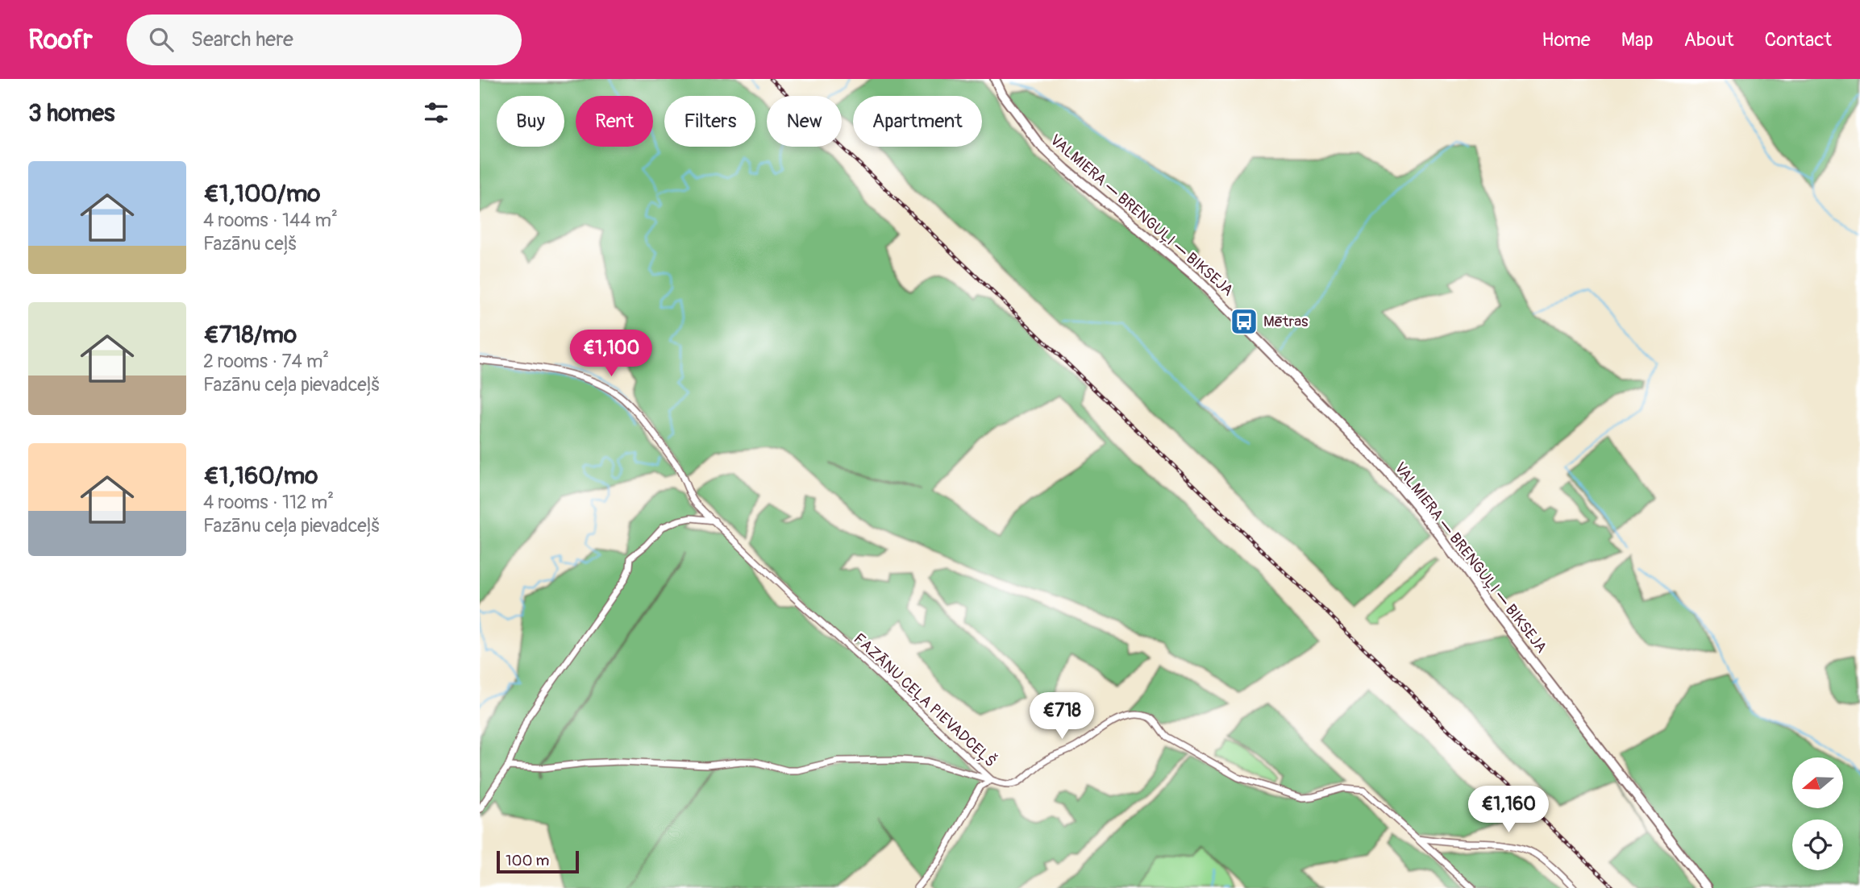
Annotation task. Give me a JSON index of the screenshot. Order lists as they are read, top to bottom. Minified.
{"streets":{"main road":["VALMIERA — BRENGUĻI — BIKSEJA"],"street":["FAZĀNU CEĻA PIEVADCEĻŠ"]},"places":{"bus stop":["Mētras"]},"scale_bar":"100 m","north":"left","page":{"header":"Roofr","search":"Search here","nav":["Home","Map","About","Contact"],"heading":"3 homes","chip":["Buy","Rent","Filters","New","Apartment"],"list":[{"name":"€1,100/mo","note":"4 rooms · 144 m² · Fazānu ceļš"},{"name":"€718/mo","note":"2 rooms · 74 m² · Fazānu ceļa pievadceļš"},{"name":"€1,160/mo","note":"4 rooms · 112 m² · Fazānu ceļa pievadceļš"}],"price":["€1,100","€718","€1,160"],"scale":"100 m"}}
